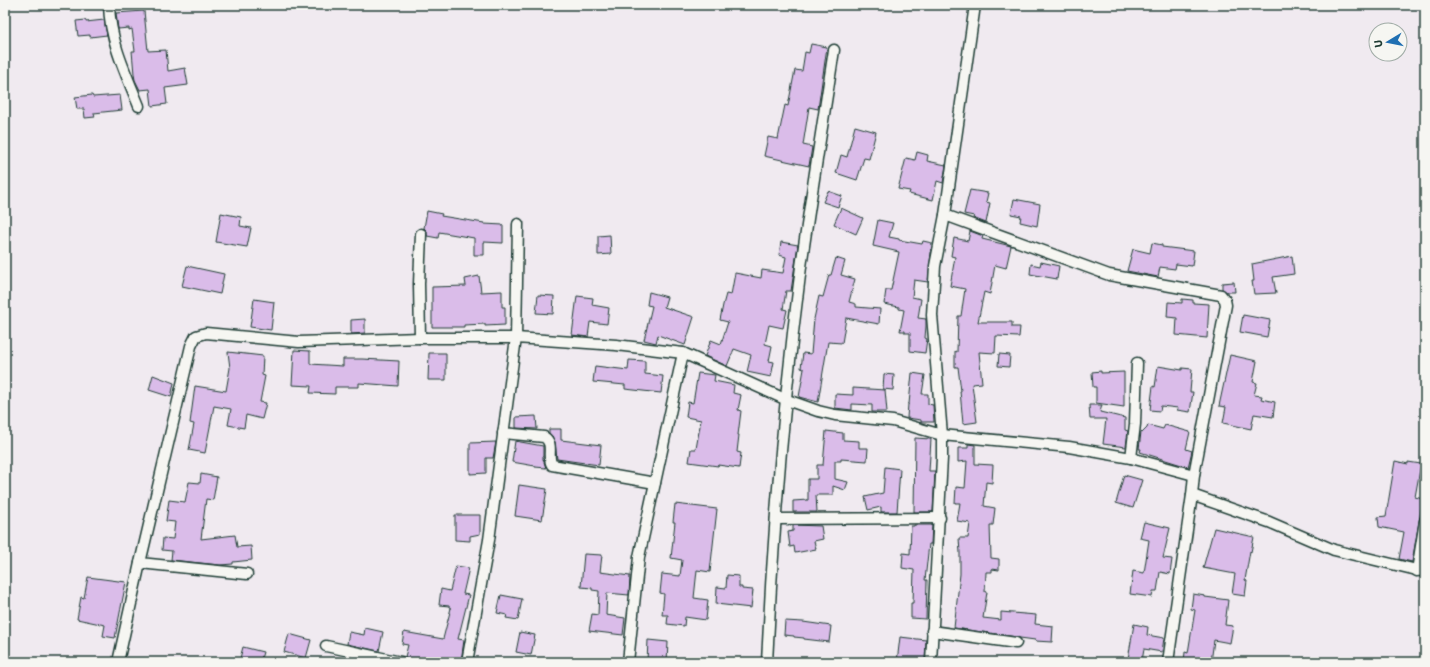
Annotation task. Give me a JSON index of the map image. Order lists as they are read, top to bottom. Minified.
{"north":"left"}
